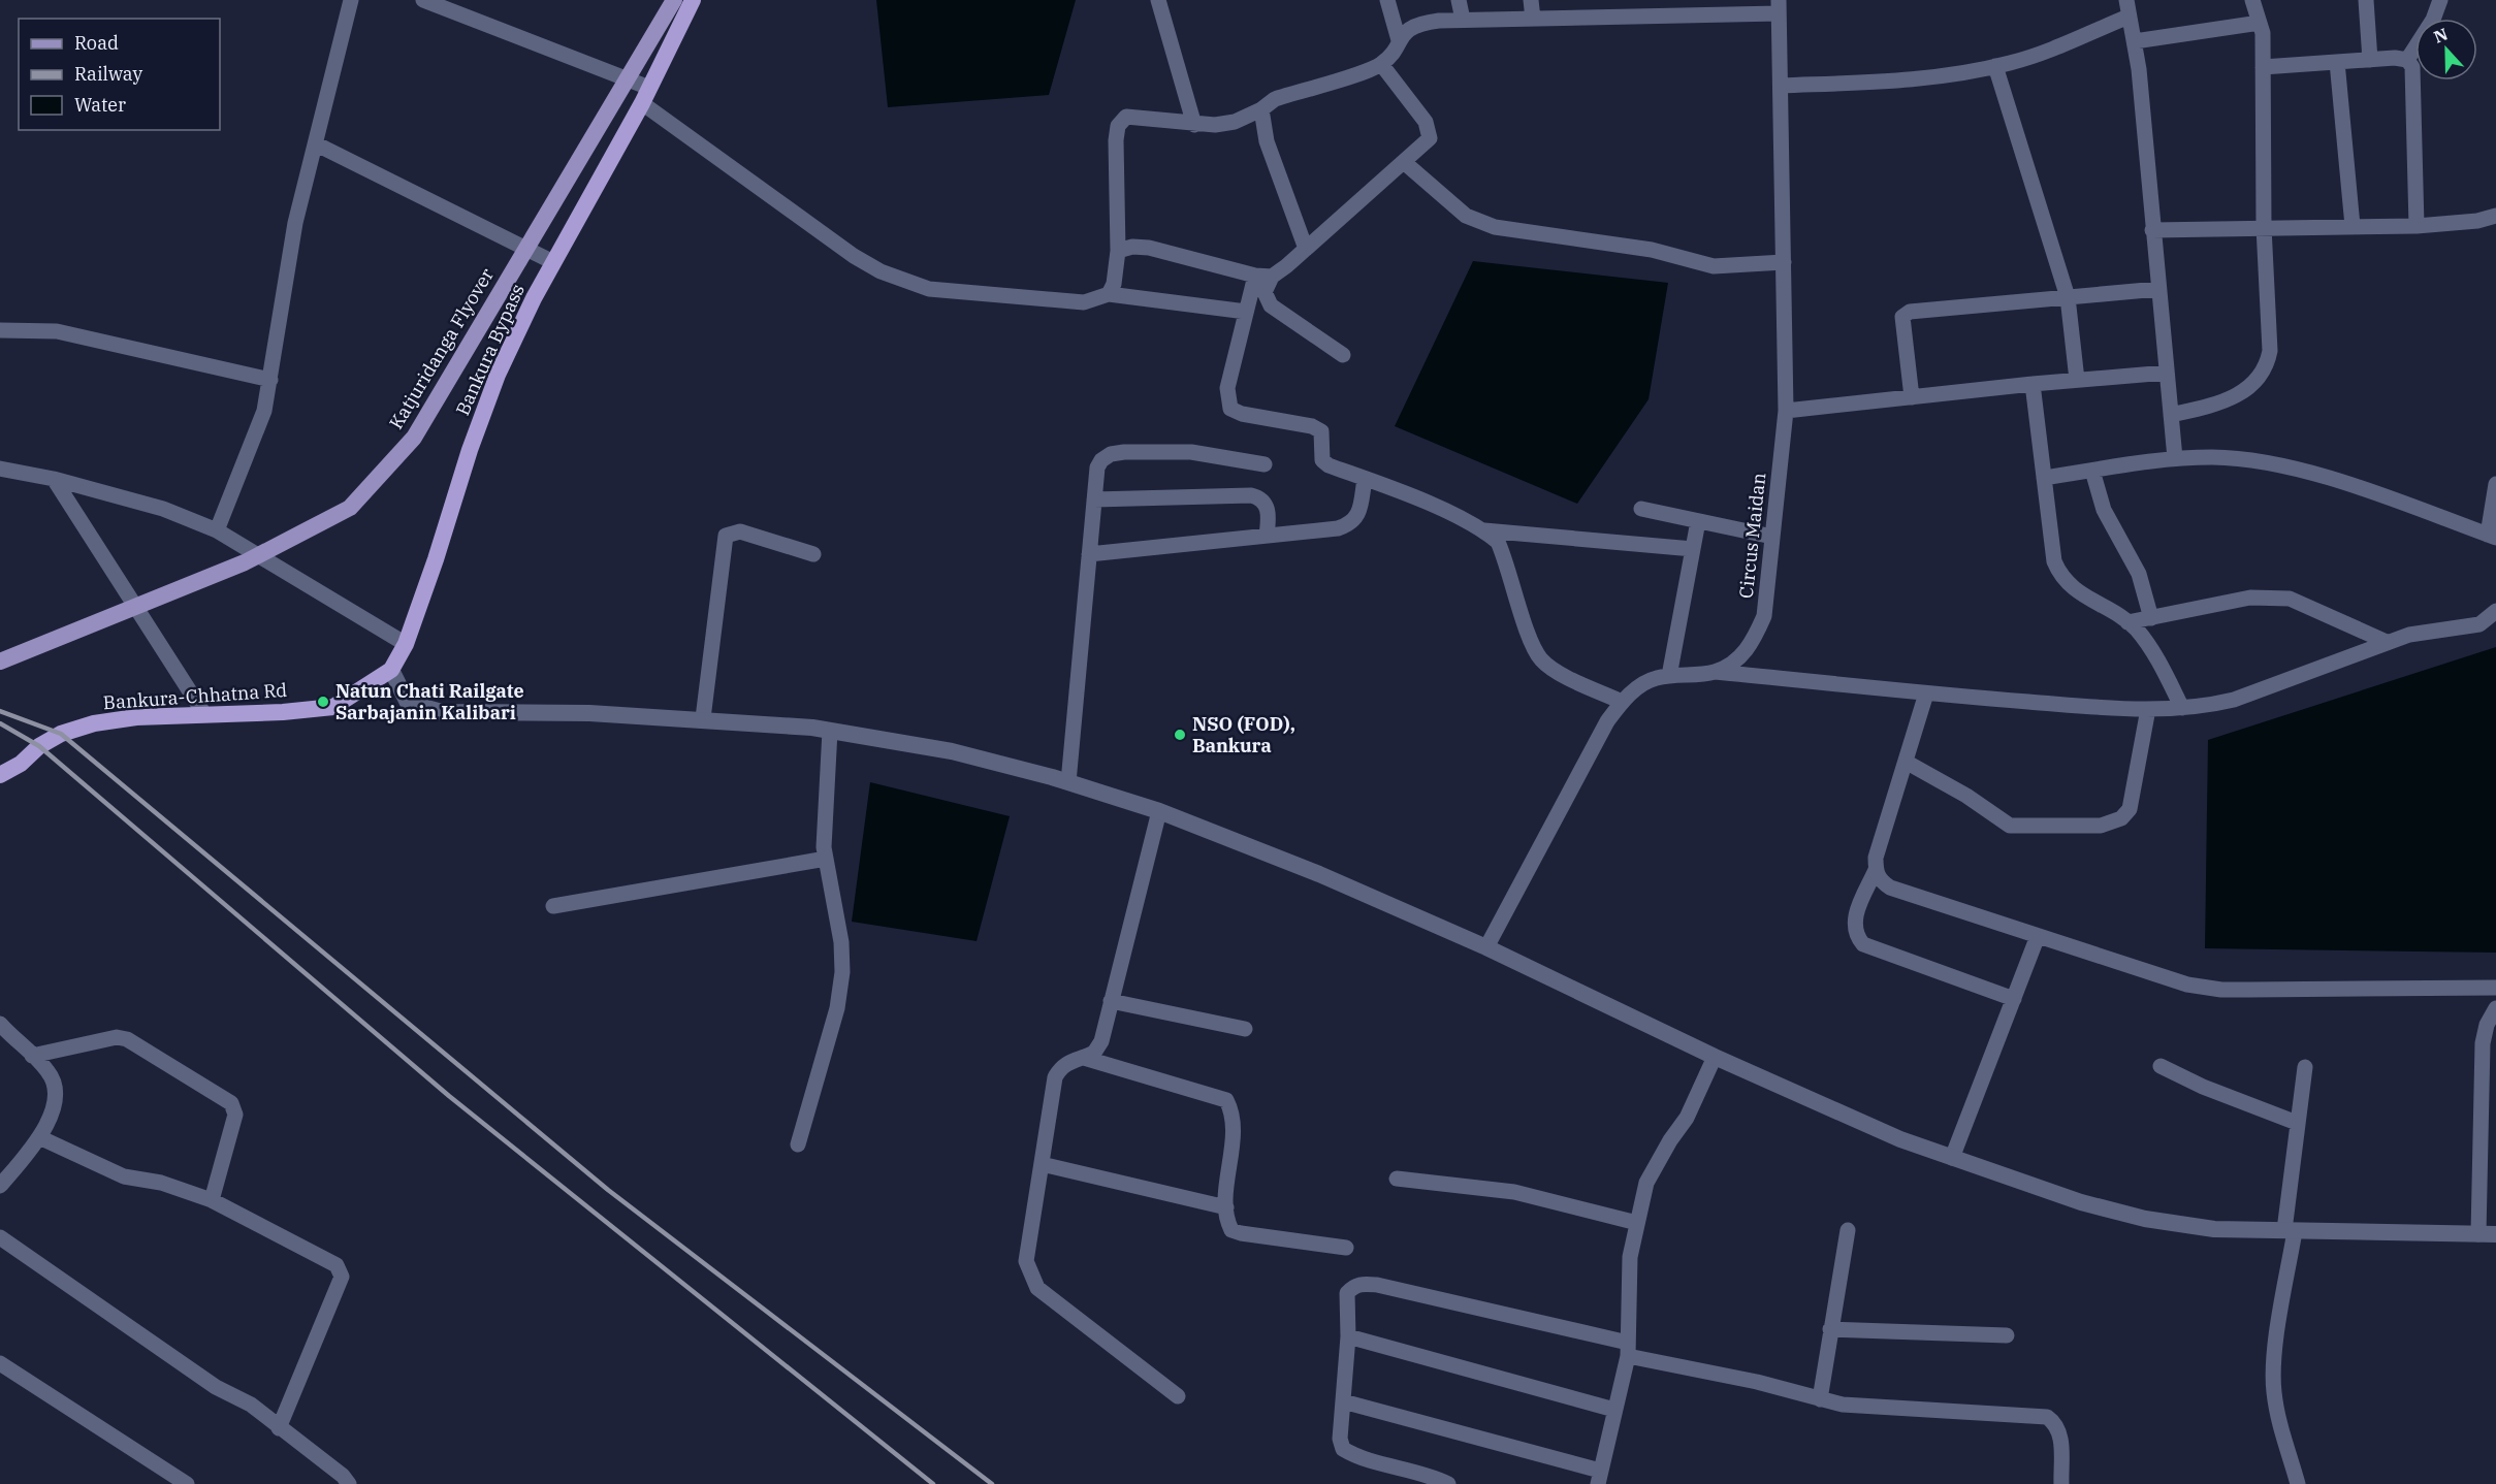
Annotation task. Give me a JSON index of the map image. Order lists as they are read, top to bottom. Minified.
{"streets":{"highway":["Bankura Bypass","Bankura-Chhatna Rd"],"main road":["Katjuridanga Flyover"],"street":["Circus Maidan"]},"crossings":[["Bankura Bypass","Bankura-Chhatna Rd"]],"places":["Natun Chati Railgate Sarbajanin Kalibari","NSO (FOD), Bankura"],"legend":["Road","Railway","Water"],"north":"top"}
